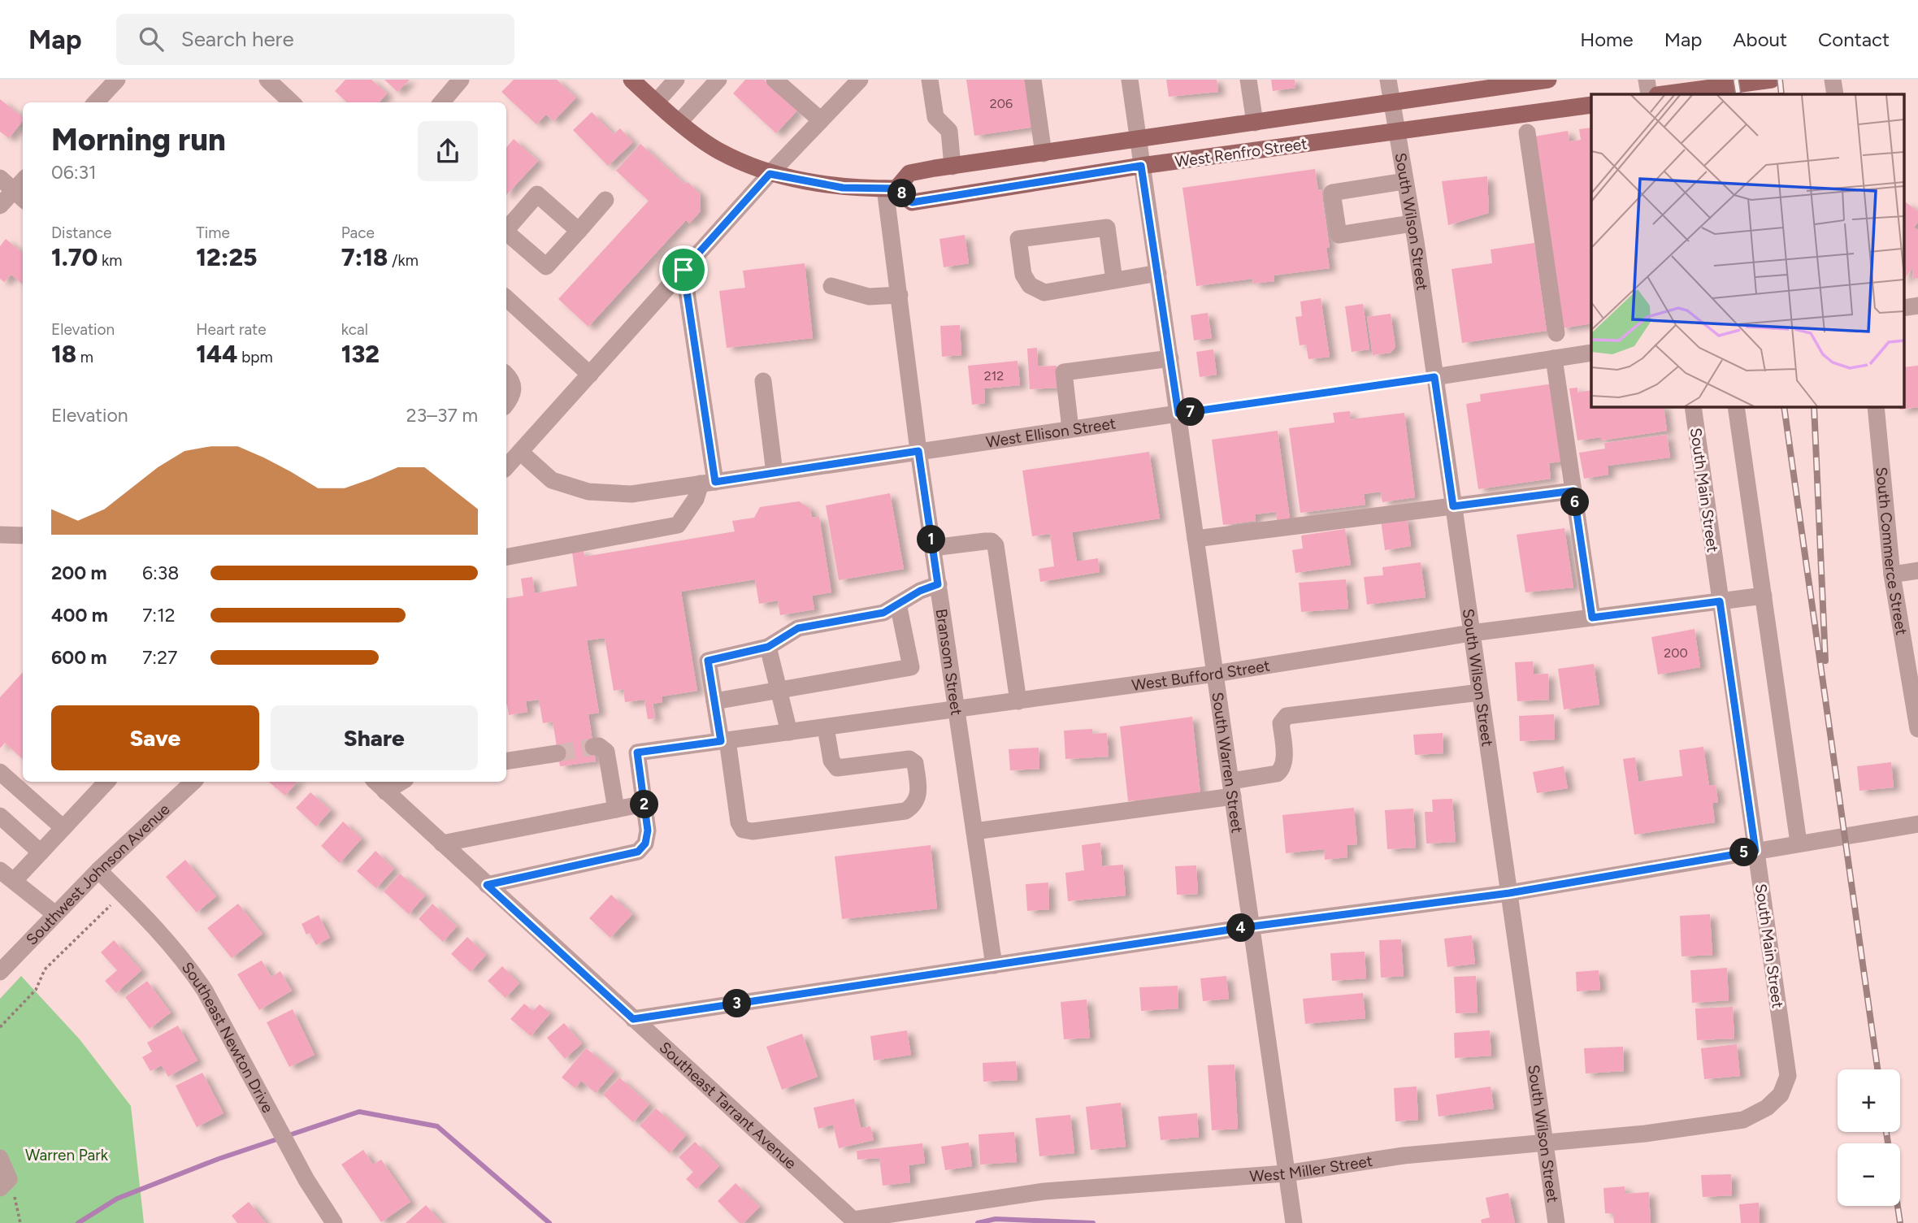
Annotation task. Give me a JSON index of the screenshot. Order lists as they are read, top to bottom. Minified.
{"streets":{"main road":["West Renfro Street"],"street":["South Wilson Street","West Ellison Street","South Main Street","South Commerce Street","Bransom Street","West Bufford Street","South Warren Street","Southwest Johnson Avenue","Southeast Newton Drive","Southeast Tarrant Avenue","West Miller Street"]},"crossings":[["West Renfro Street","South Wilson Street"],["West Renfro Street","Bransom Street"],["West Renfro Street","South Warren Street"],["South Wilson Street","West Bufford Street"],["South Wilson Street","West Miller Street"],["West Ellison Street","Bransom Street"],["West Ellison Street","South Warren Street"],["South Main Street","West Bufford Street"],["South Main Street","West Miller Street"],["Bransom Street","West Bufford Street"],["West Bufford Street","South Warren Street"],["South Warren Street","West Miller Street"],["Southwest Johnson Avenue","Southeast Newton Drive"],["Southeast Tarrant Avenue","West Miller Street"]],"parks":["Warren Park"],"house_numbers":["206","212","200"],"page":{"header":"Map","search":"Search here","nav":["Home","Map","About","Contact"],"heading":["Morning run","06:31"],"pins":["8","7","6","1","2","5","4","3"],"stats":[["Distance","1.70 km"],["Time","12:25"],["Pace","7:18 /km"],["Elevation","18 m"],["Heart rate","144 bpm"],["kcal","132"]],"chart":["Elevation","23–37 m"],"list":[{"name":"200 m","note":"6:38"},{"name":"400 m","note":"7:12"},{"name":"600 m","note":"7:27"}],"buttons":["Save","Share"],"map_buttons":["+","−"]}}
